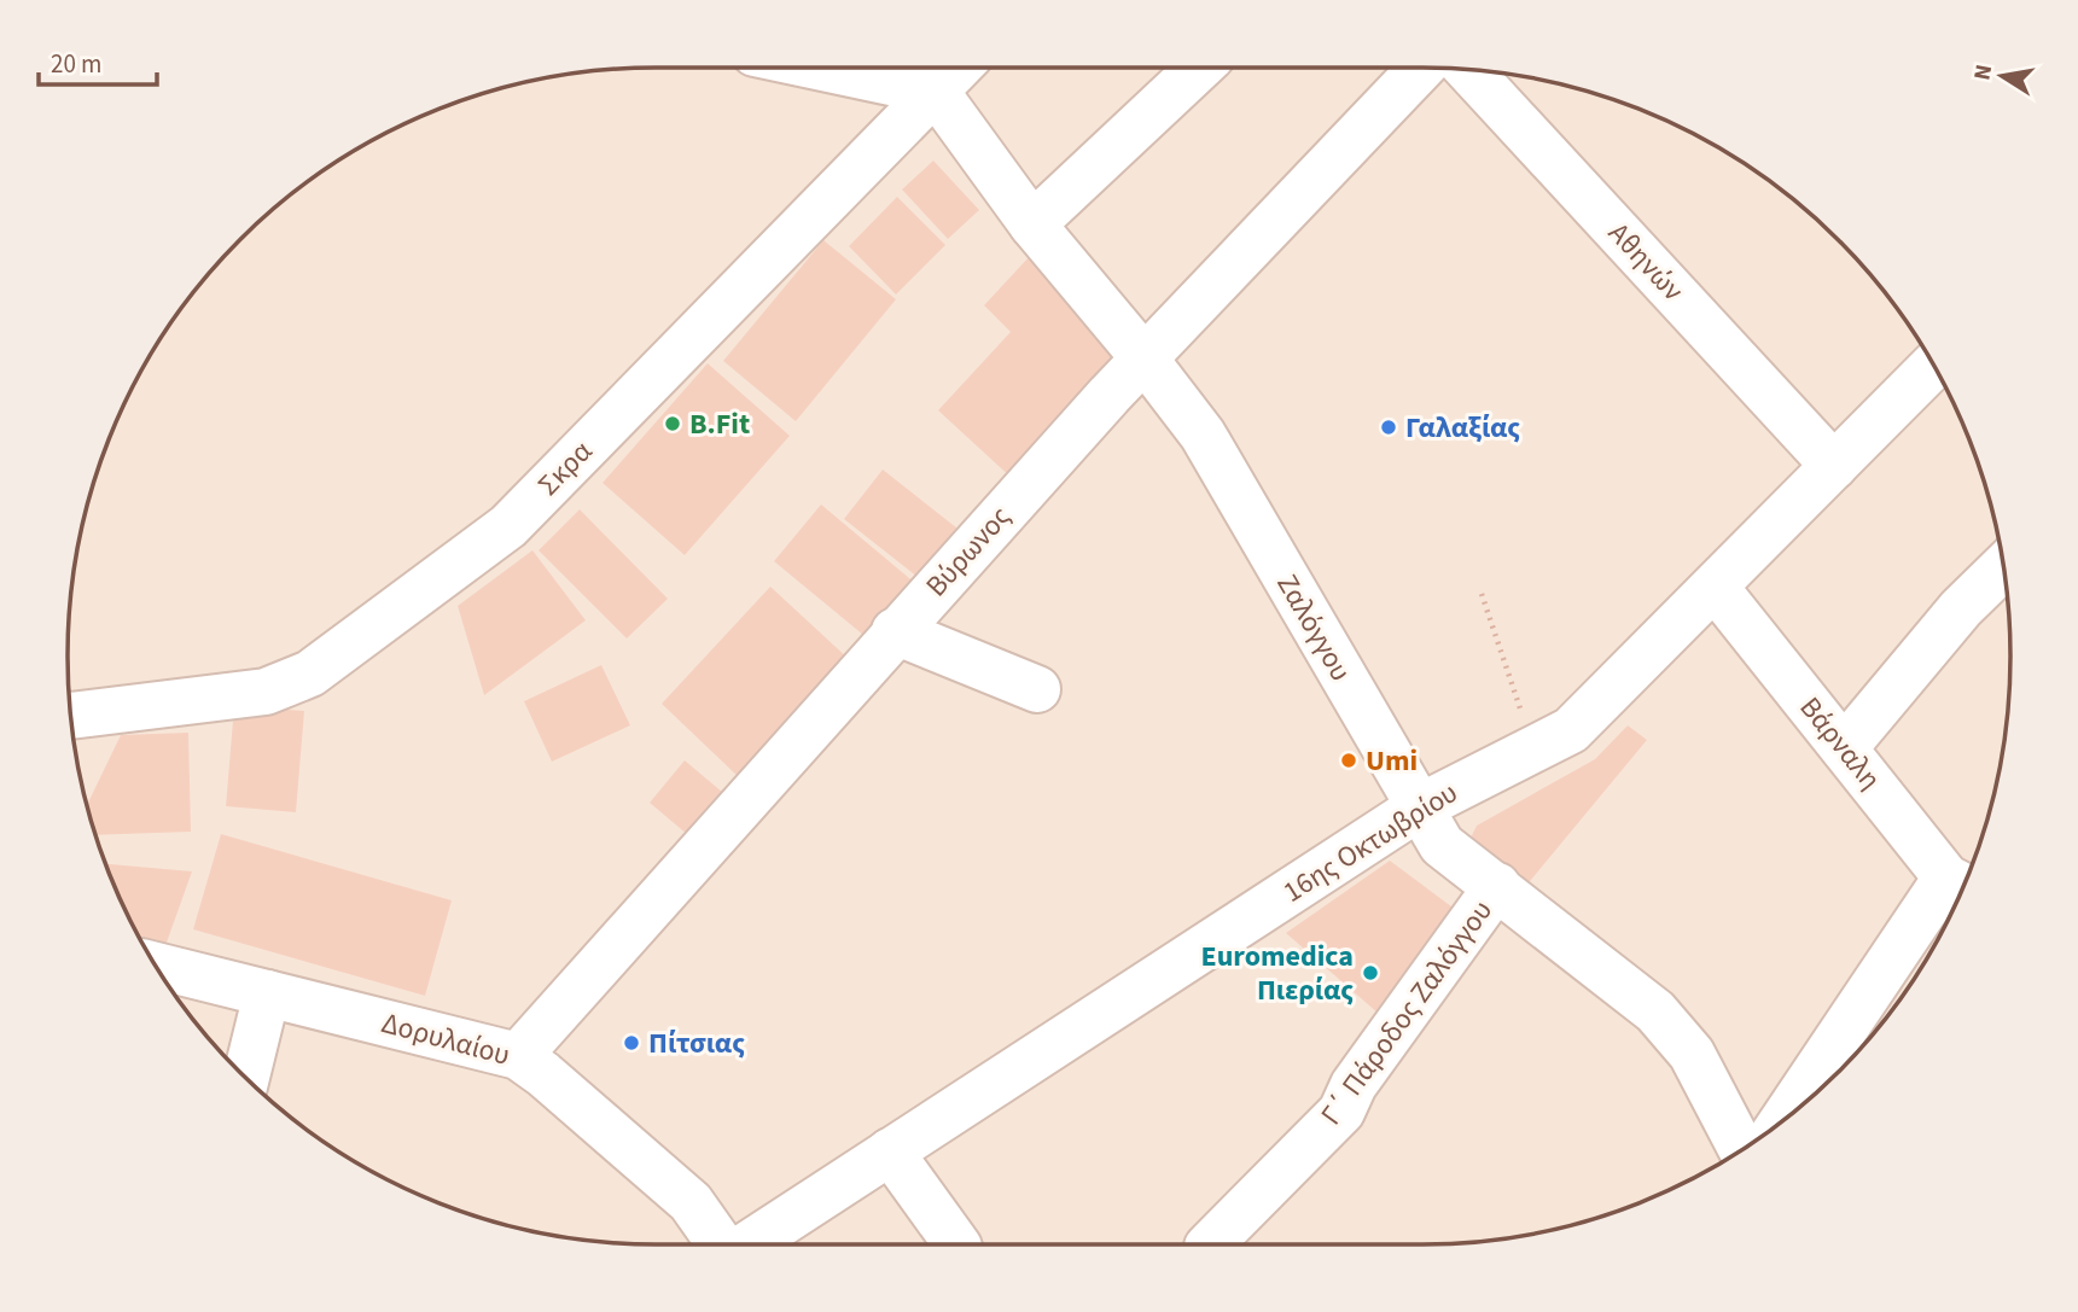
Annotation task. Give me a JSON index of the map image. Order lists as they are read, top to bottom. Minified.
{"streets":{"street":["Αθηνών","Σκρα","Βύρωνος","Ζαλόγγου","Βάρναλη","16ης Οκτωβρίου","Γ΄ Πάροδος Ζαλόγγου","Δορυλαίου"]},"crossings":[["Αθηνών","16ης Οκτωβρίου"],["Βύρωνος","Ζαλόγγου"],["Βύρωνος","Δορυλαίου"],["Ζαλόγγου","16ης Οκτωβρίου"],["Ζαλόγγου","Γ΄ Πάροδος Ζαλόγγου"],["Βάρναλη","16ης Οκτωβρίου"]],"places":["B.Fit","Γαλαξίας","Umi","Euromedica Πιερίας","Πίτσιας"],"scale_bar":"20 m","north":"left"}
